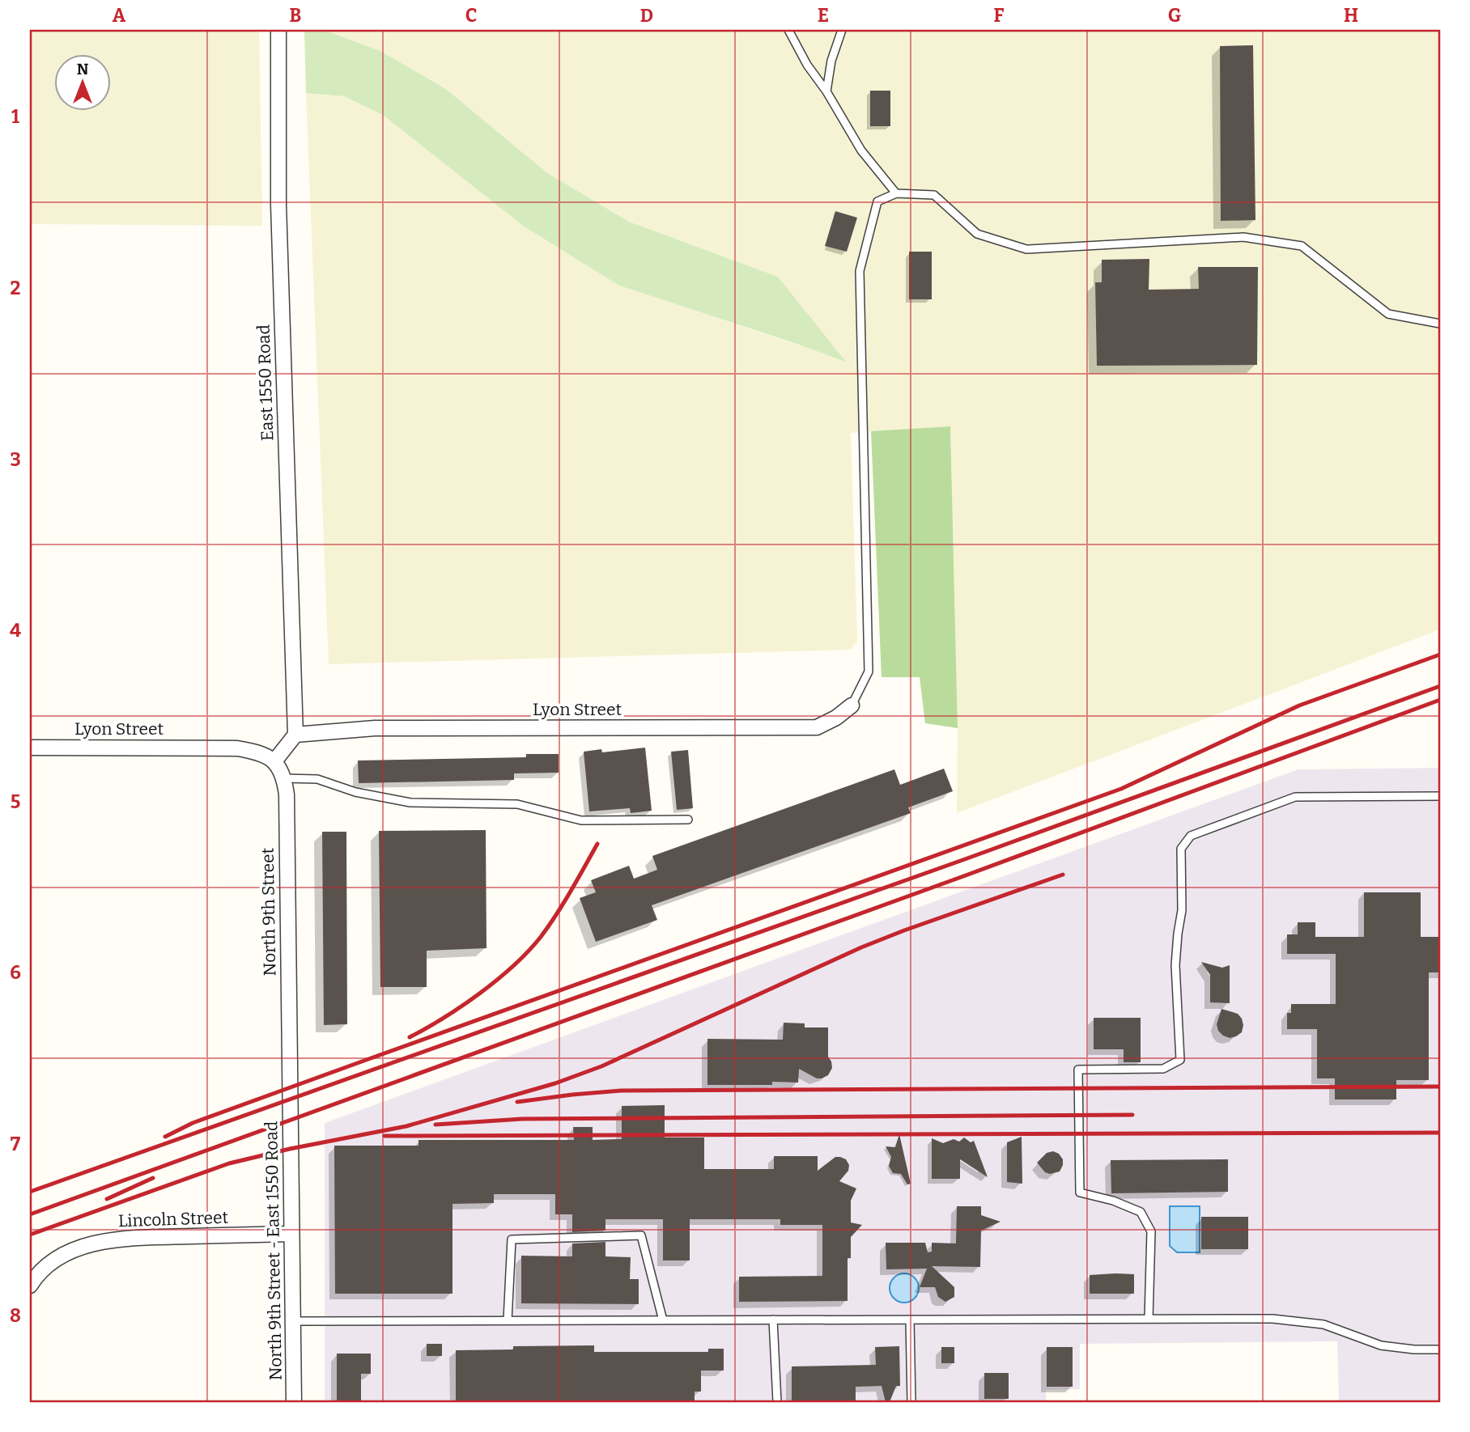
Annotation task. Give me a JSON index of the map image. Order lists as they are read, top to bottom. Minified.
{"streets":{"street":["East 1550 Road","Lyon Street","North 9th Street","Lincoln Street","North 9th Street - East 1550 Road"]},"crossings":[["East 1550 Road","Lyon Street"],["Lyon Street","North 9th Street"],["North 9th Street","North 9th Street - East 1550 Road"],["Lincoln Street","North 9th Street - East 1550 Road"]],"north":"top","grid":{"columns":["A","B","C","D","E","F","G","H"],"rows":["1","2","3","4","5","6","7","8"]}}
